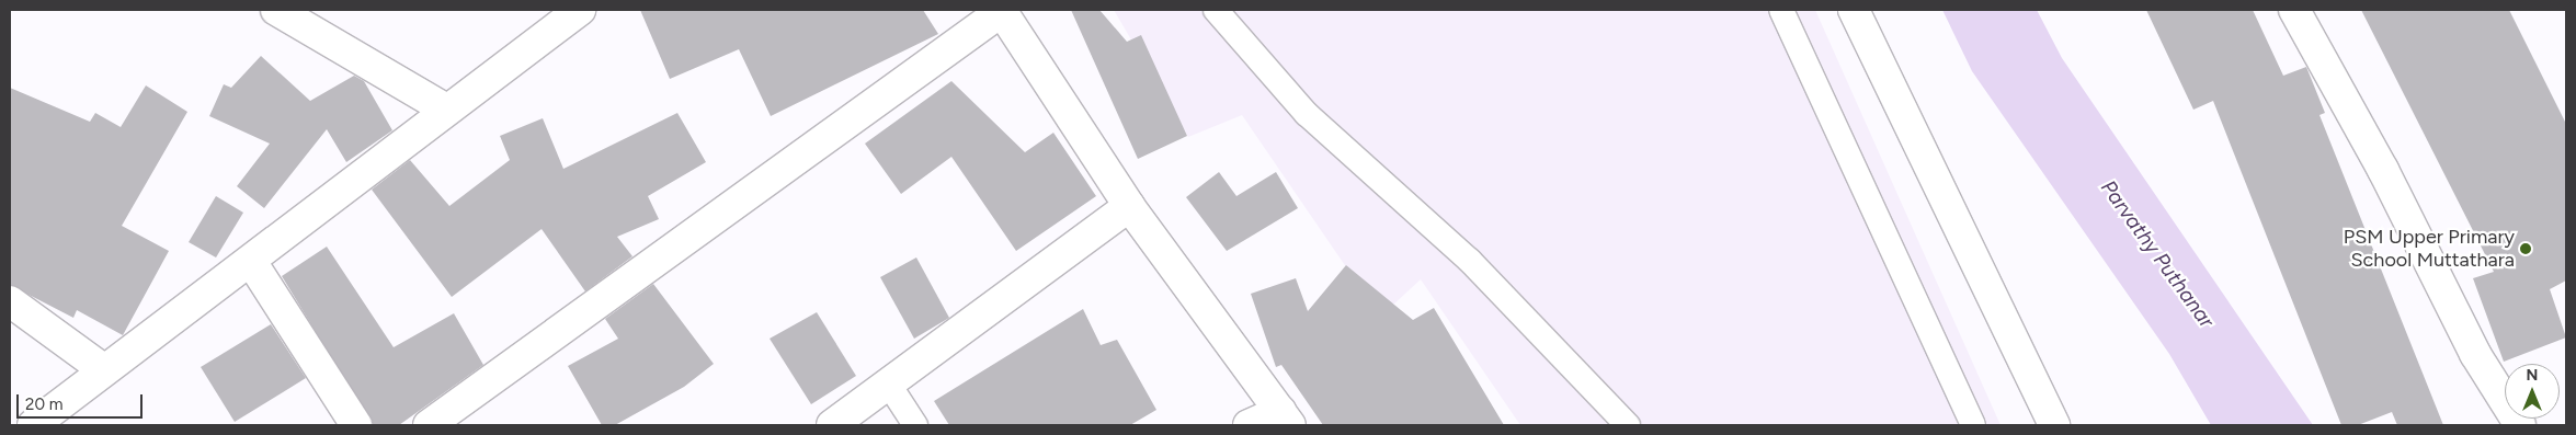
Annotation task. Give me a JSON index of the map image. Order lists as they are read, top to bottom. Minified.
{"water":["Parvathy Puthanar"],"places":["PSM Upper Primary School Muttathara"],"scale_bar":"20 m","north":"top"}
